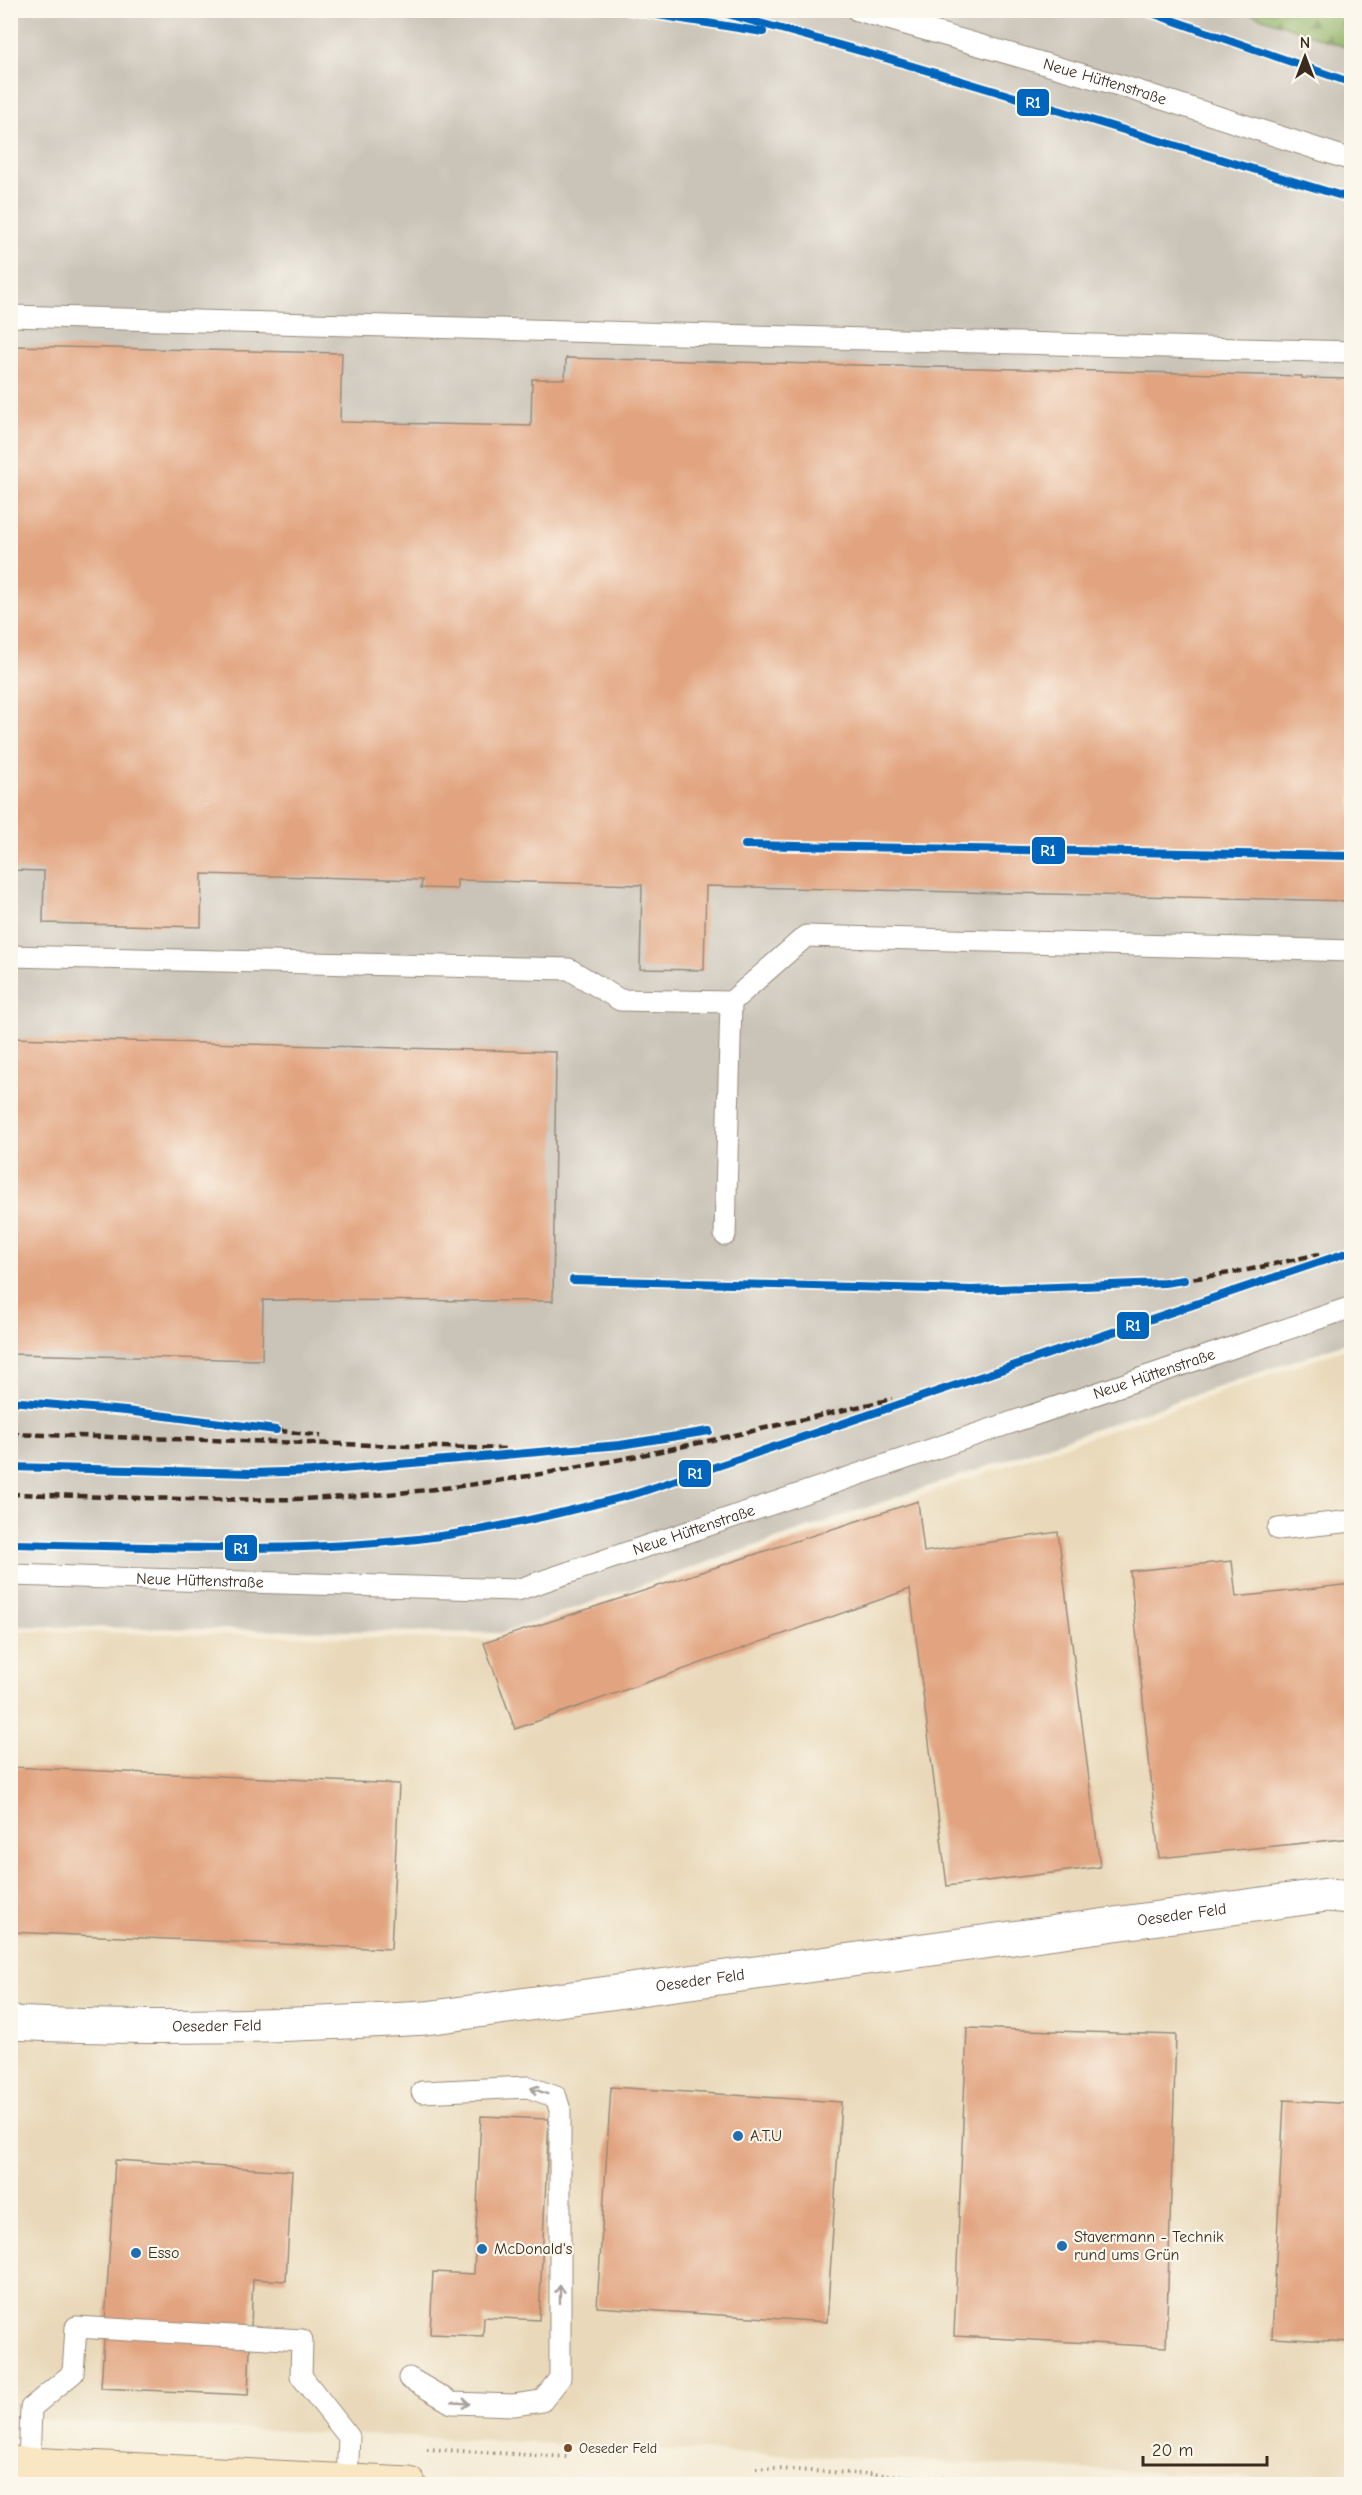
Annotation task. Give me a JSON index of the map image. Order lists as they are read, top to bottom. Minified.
{"streets":{"street":["Oeseder Feld"],"lane":["Neue Hüttenstraße"]},"places":["A.T.U","Stavermann - Technik rund ums Grün","McDonald's","Esso","Oeseder Feld"],"lines":["transit line R1"],"scale_bar":"20 m","north":"top"}
